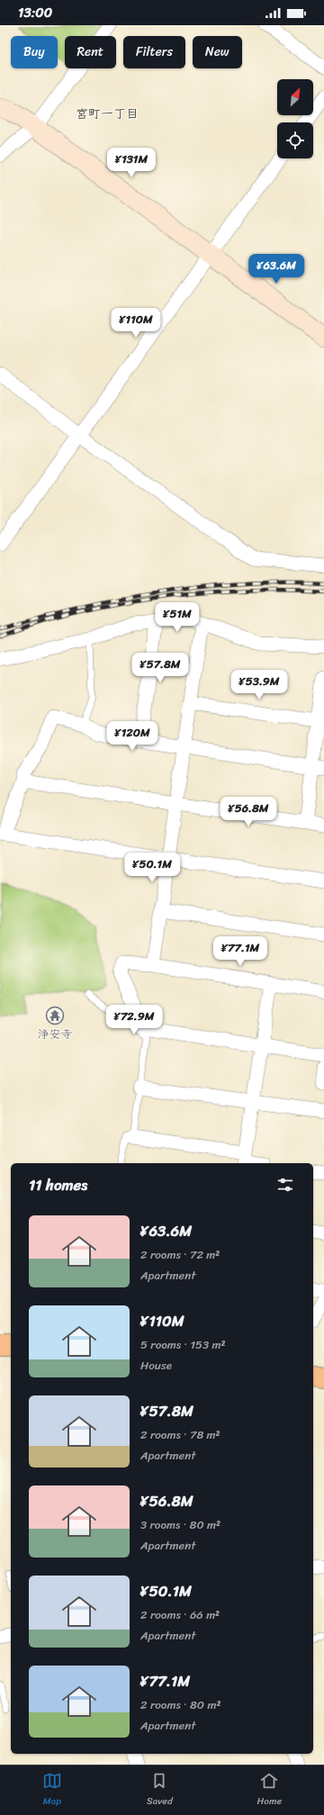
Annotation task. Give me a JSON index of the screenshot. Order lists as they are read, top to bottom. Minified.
{"districts":["宮町一丁目"],"places":{"temple":["浄安寺"]},"north":"top right","page":{"status":"13:00","chip":["Buy","Rent","Filters","New"],"price":["¥131M","¥63.6M","¥110M","¥51M","¥57.8M","¥53.9M","¥120M","¥56.8M","¥50.1M","¥77.1M","¥72.9M"],"heading":"11 homes","list":[{"name":"¥63.6M","note":"2 rooms · 72 m² · Apartment"},{"name":"¥110M","note":"5 rooms · 153 m² · House"},{"name":"¥57.8M","note":"2 rooms · 78 m² · Apartment"},{"name":"¥56.8M","note":"3 rooms · 80 m² · Apartment"},{"name":"¥50.1M","note":"2 rooms · 66 m² · Apartment"},{"name":"¥77.1M","note":"2 rooms · 80 m² · Apartment"}],"tabs":["Map","Saved","Home"]}}
